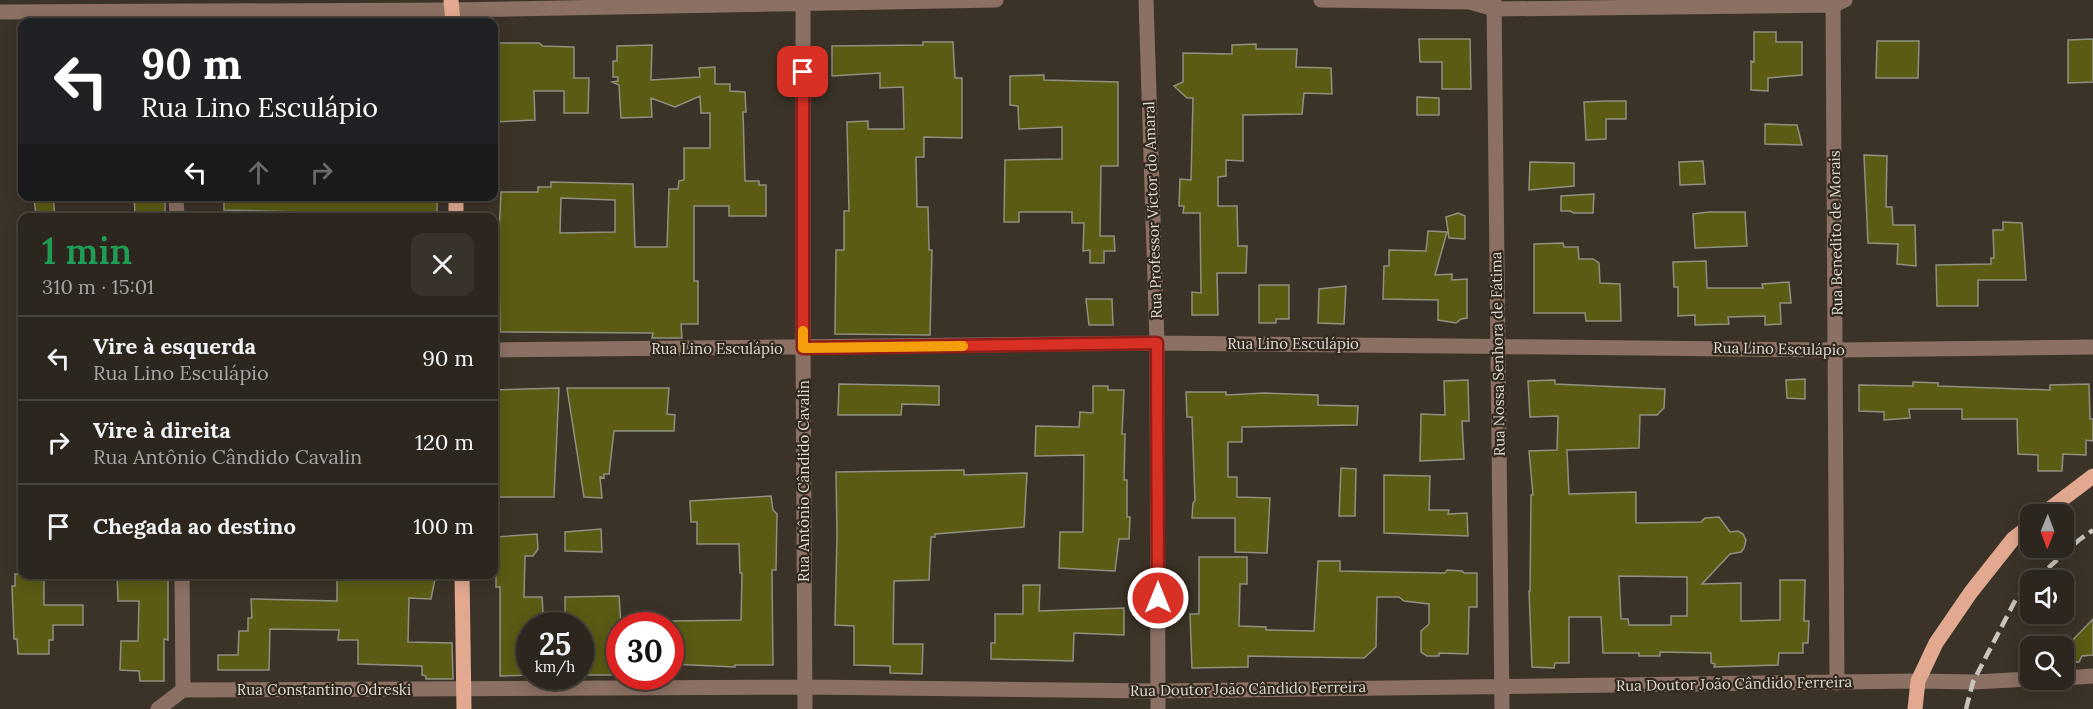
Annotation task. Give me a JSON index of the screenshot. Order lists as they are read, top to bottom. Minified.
{"streets":{"street":["Rua Professor Victor do Amaral","Rua Benedito de Morais","Rua Lino Esculápio","Rua Nossa Senhora de Fátima","Rua Antônio Cândido Cavalin","Rua Doutor João Cândido Ferreira","Rua Constantino Odreski"]},"crossings":[["Rua Professor Victor do Amaral","Rua Lino Esculápio"],["Rua Professor Victor do Amaral","Rua Doutor João Cândido Ferreira"],["Rua Benedito de Morais","Rua Lino Esculápio"],["Rua Benedito de Morais","Rua Doutor João Cândido Ferreira"],["Rua Lino Esculápio","Rua Nossa Senhora de Fátima"],["Rua Lino Esculápio","Rua Antônio Cândido Cavalin"],["Rua Nossa Senhora de Fátima","Rua Doutor João Cândido Ferreira"],["Rua Antônio Cândido Cavalin","Rua Doutor João Cândido Ferreira"],["Rua Doutor João Cândido Ferreira","Rua Constantino Odreski"]],"north":"bottom","page":{"turn":["90 m","Rua Lino Esculápio"],"heading":["1 min","310 m · 15:01"],"list":[{"name":"Vire à esquerda","note":"Rua Lino Esculápio","value":"90 m"},{"name":"Vire à direita","note":"Rua Antônio Cândido Cavalin","value":"120 m"},{"name":"Chegada ao destino","value":"100 m"}],"speed":"25 km/h","limit":"30"}}
